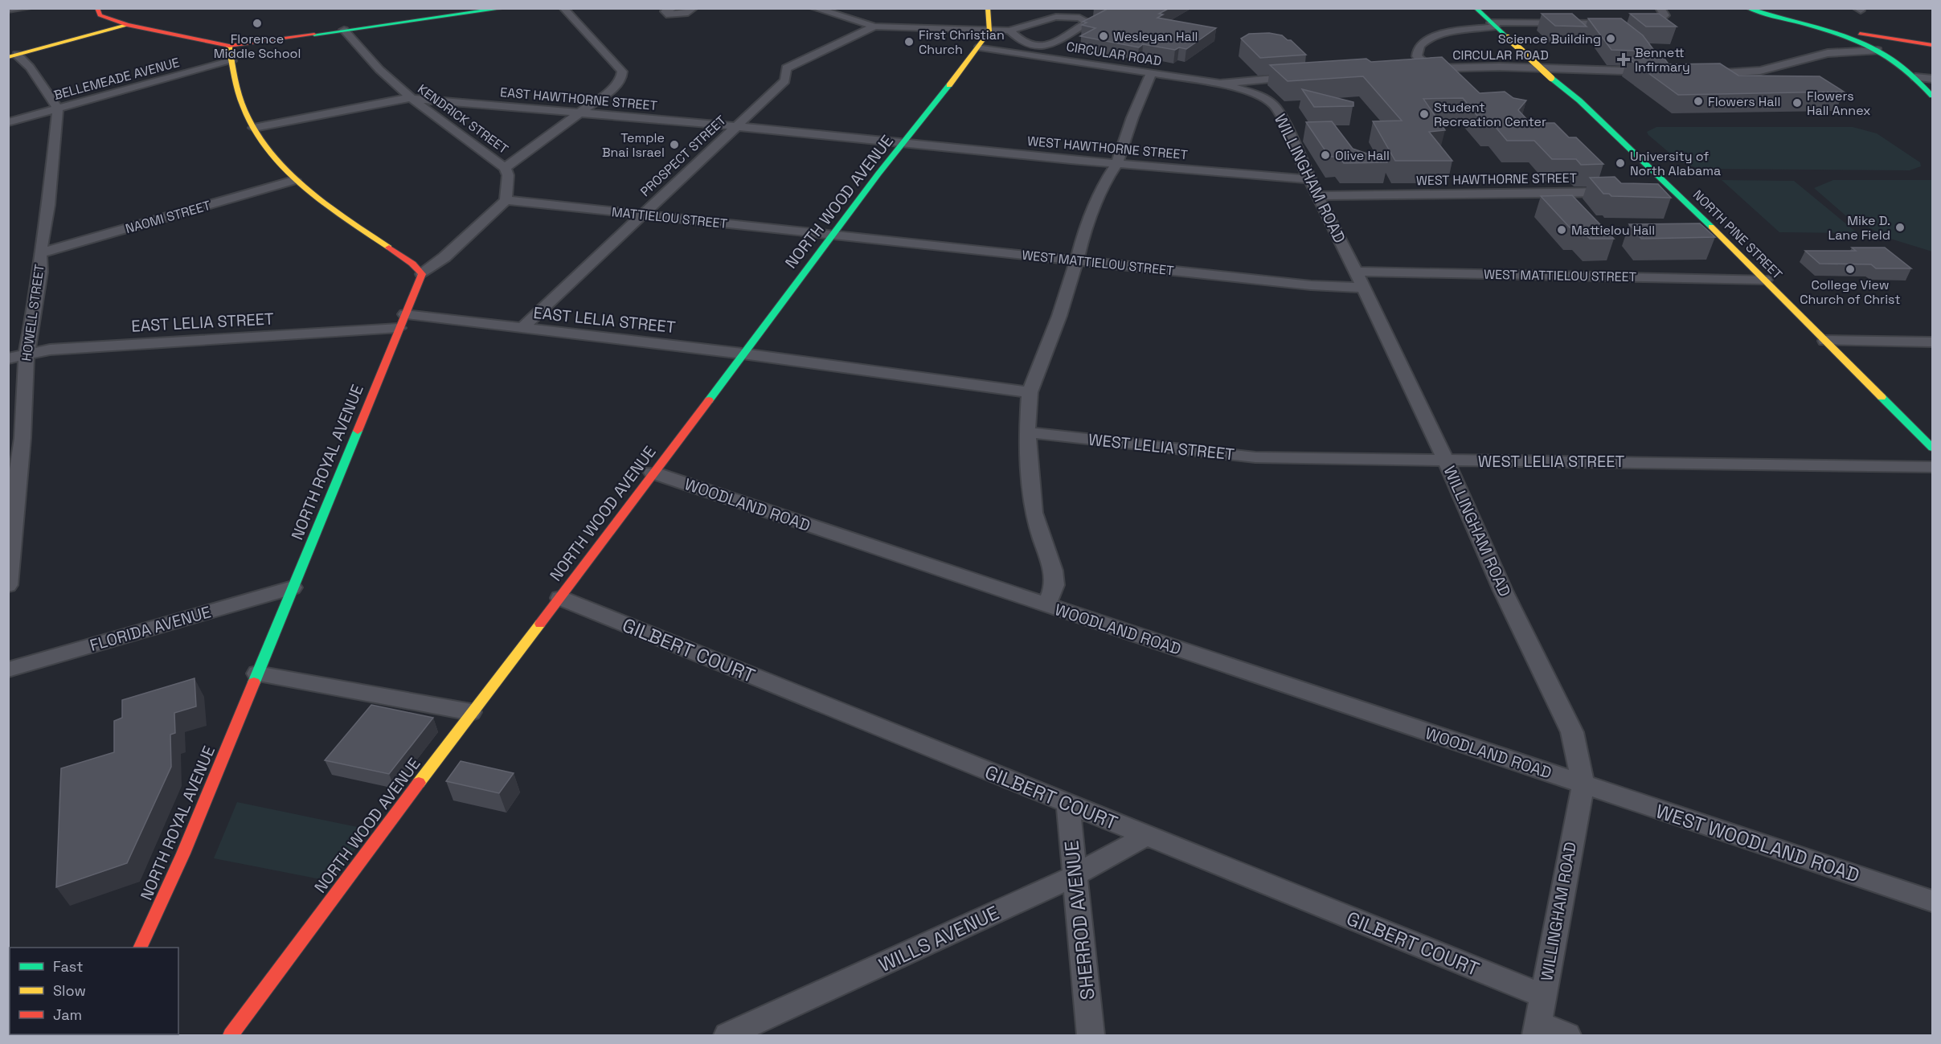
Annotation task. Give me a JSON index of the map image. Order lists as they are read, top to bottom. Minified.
{"streets":{"street":["CIRCULAR ROAD","BELLEMEADE AVENUE","EAST HAWTHORNE STREET","KENDRICK STREET","WEST HAWTHORNE STREET","PROSPECT STREET","WILLINGHAM ROAD","NORTH WOOD AVENUE","NAOMI STREET","MATTIELOU STREET","NORTH PINE STREET","WEST MATTIELOU STREET","HOWELL STREET","EAST LELIA STREET","WEST LELIA STREET","NORTH ROYAL AVENUE","WOODLAND ROAD","FLORIDA AVENUE","GILBERT COURT","WEST WOODLAND ROAD","SHERROD AVENUE","WILLS AVENUE"]},"crossings":[["CIRCULAR ROAD","WILLINGHAM ROAD"],["CIRCULAR ROAD","NORTH WOOD AVENUE"],["BELLEMEADE AVENUE","HOWELL STREET"],["EAST HAWTHORNE STREET","KENDRICK STREET"],["EAST HAWTHORNE STREET","WEST HAWTHORNE STREET"],["EAST HAWTHORNE STREET","PROSPECT STREET"],["EAST HAWTHORNE STREET","NORTH WOOD AVENUE"],["KENDRICK STREET","MATTIELOU STREET"],["WEST HAWTHORNE STREET","WILLINGHAM ROAD"],["WEST HAWTHORNE STREET","NORTH WOOD AVENUE"],["PROSPECT STREET","MATTIELOU STREET"],["PROSPECT STREET","EAST LELIA STREET"],["WILLINGHAM ROAD","WEST MATTIELOU STREET"],["WILLINGHAM ROAD","WEST LELIA STREET"],["WILLINGHAM ROAD","WOODLAND ROAD"],["WILLINGHAM ROAD","GILBERT COURT"],["WILLINGHAM ROAD","WEST WOODLAND ROAD"],["NORTH WOOD AVENUE","MATTIELOU STREET"],["NORTH WOOD AVENUE","WEST MATTIELOU STREET"],["NORTH WOOD AVENUE","EAST LELIA STREET"],["NORTH WOOD AVENUE","WOODLAND ROAD"],["NORTH WOOD AVENUE","GILBERT COURT"],["NAOMI STREET","HOWELL STREET"],["MATTIELOU STREET","WEST MATTIELOU STREET"],["NORTH PINE STREET","WEST MATTIELOU STREET"],["HOWELL STREET","EAST LELIA STREET"],["EAST LELIA STREET","NORTH ROYAL AVENUE"],["NORTH ROYAL AVENUE","FLORIDA AVENUE"],["WOODLAND ROAD","WEST WOODLAND ROAD"],["GILBERT COURT","SHERROD AVENUE"],["GILBERT COURT","WILLS AVENUE"],["SHERROD AVENUE","WILLS AVENUE"]],"places":{"other":["Florence Middle School","Wesleyan Hall","Science Building","First Christian Church","Flowers Hall","Flowers Hall Annex","Student Recreation Center","Temple Bnai Israel","Olive Hall","University of North Alabama","Mike D. Lane Field","Mattielou Hall","College View Church of Christ"],"health":["Bennett Infirmary"]},"legend":["Fast","Slow","Jam"]}
